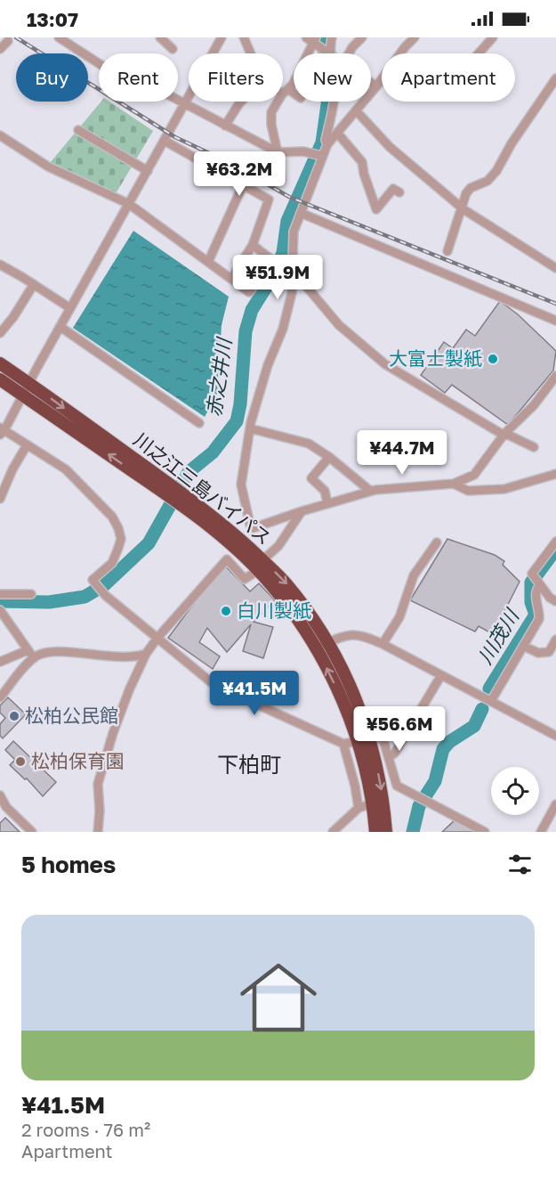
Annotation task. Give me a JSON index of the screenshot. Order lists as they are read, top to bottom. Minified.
{"streets":{"highway":["川之江三島バイパス"]},"districts":["下柏町"],"water":["赤之井川","川茂川"],"places":["大富士製紙","白川製紙","松柏公民館","松柏保育園"],"page":{"status":"13:07","chip":["Buy","Rent","Filters","New","Apartment"],"price":["¥63.2M","¥51.9M","¥44.7M","¥41.5M","¥56.6M"],"heading":"5 homes","list":[{"name":"¥41.5M","note":"2 rooms · 76 m² · Apartment"}]}}
